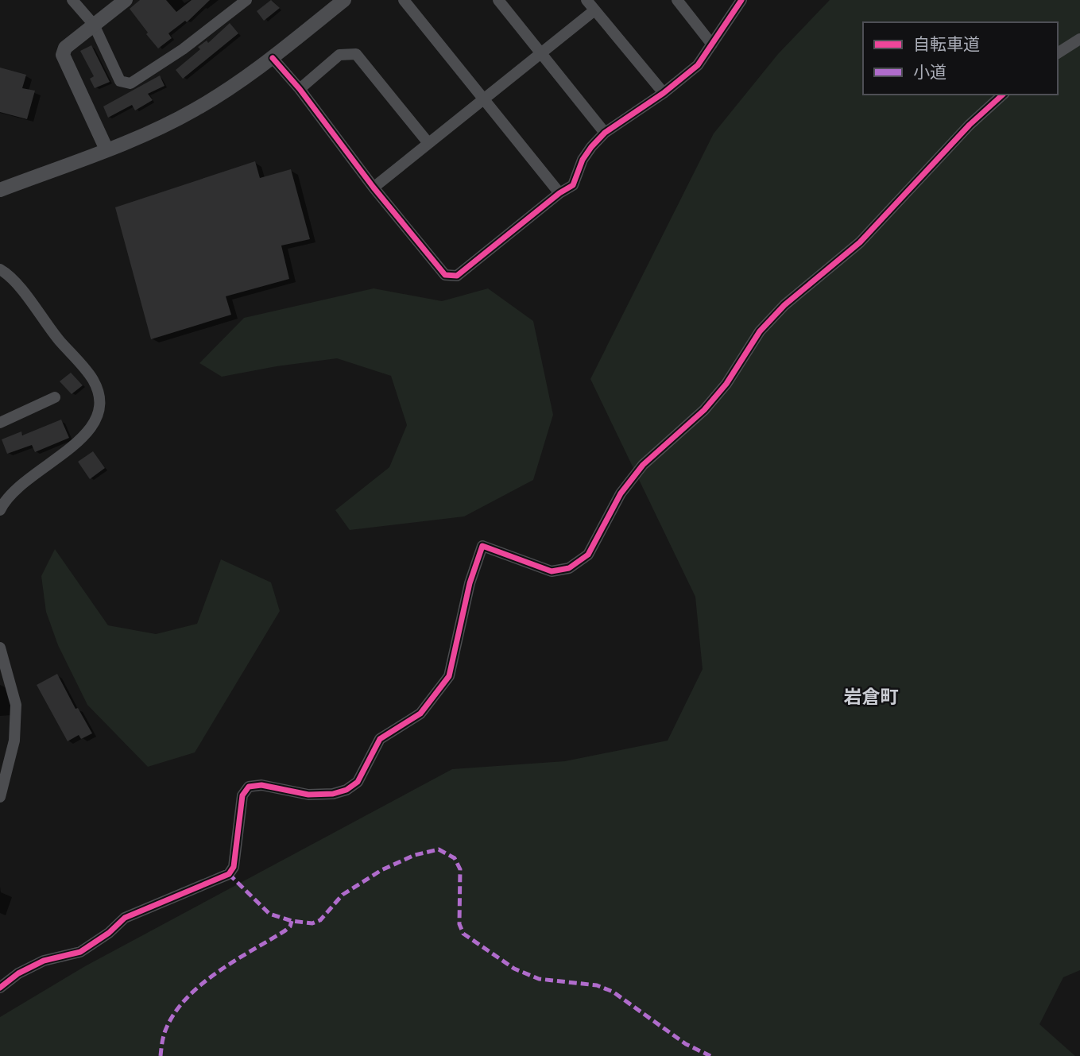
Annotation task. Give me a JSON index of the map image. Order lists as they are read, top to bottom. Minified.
{"districts":["岩倉町"],"legend":["自転車道","小道"]}
